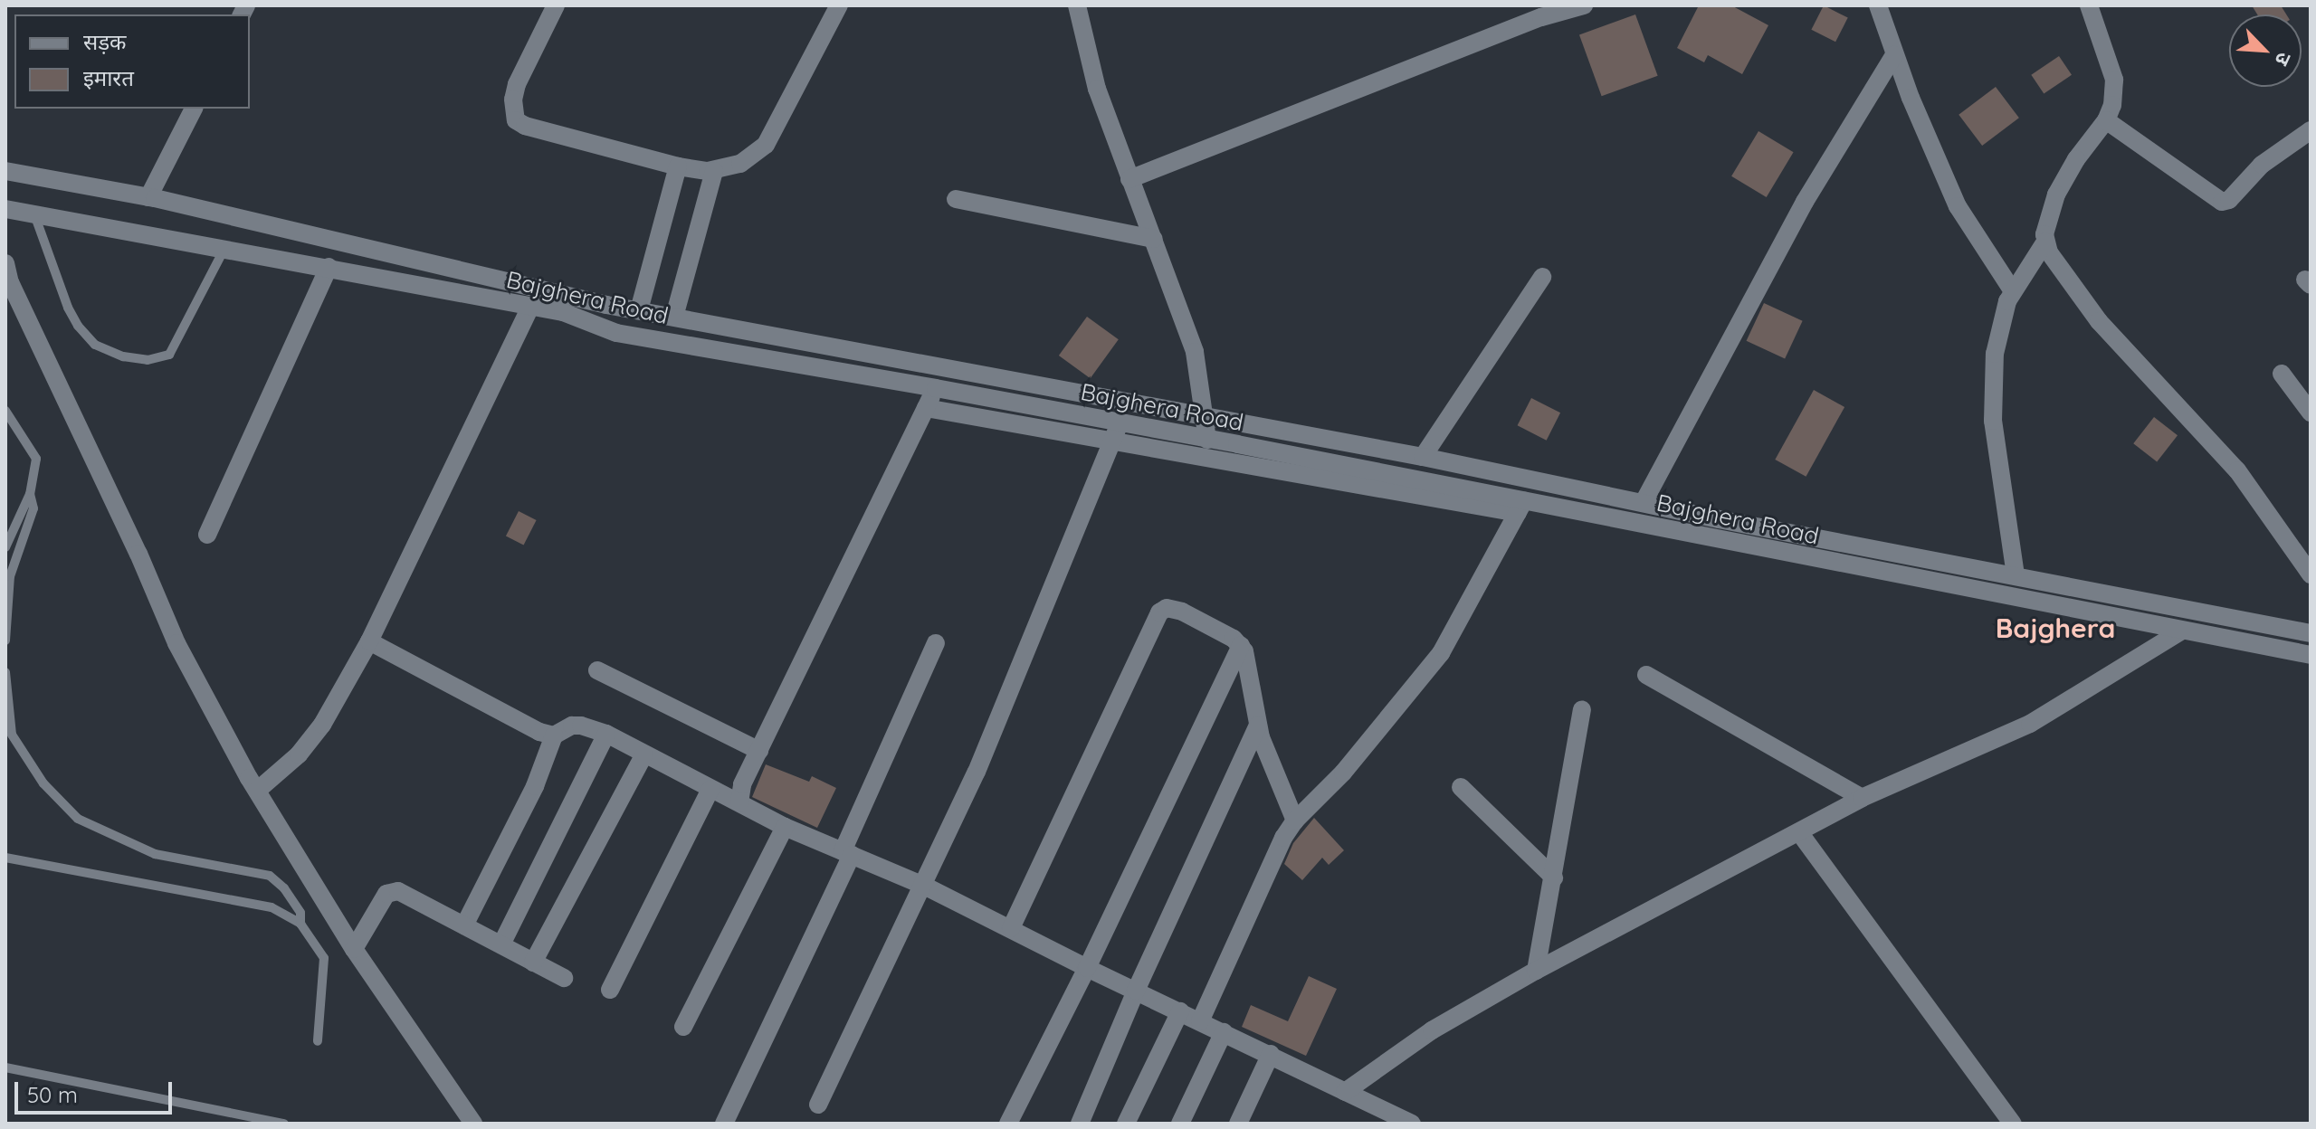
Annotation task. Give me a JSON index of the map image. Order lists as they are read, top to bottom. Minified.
{"streets":{"street":["Bajghera Road"]},"districts":["Bajghera"],"legend":["सड़क","इमारत"],"scale_bar":"50 m","north":"bottom right"}
